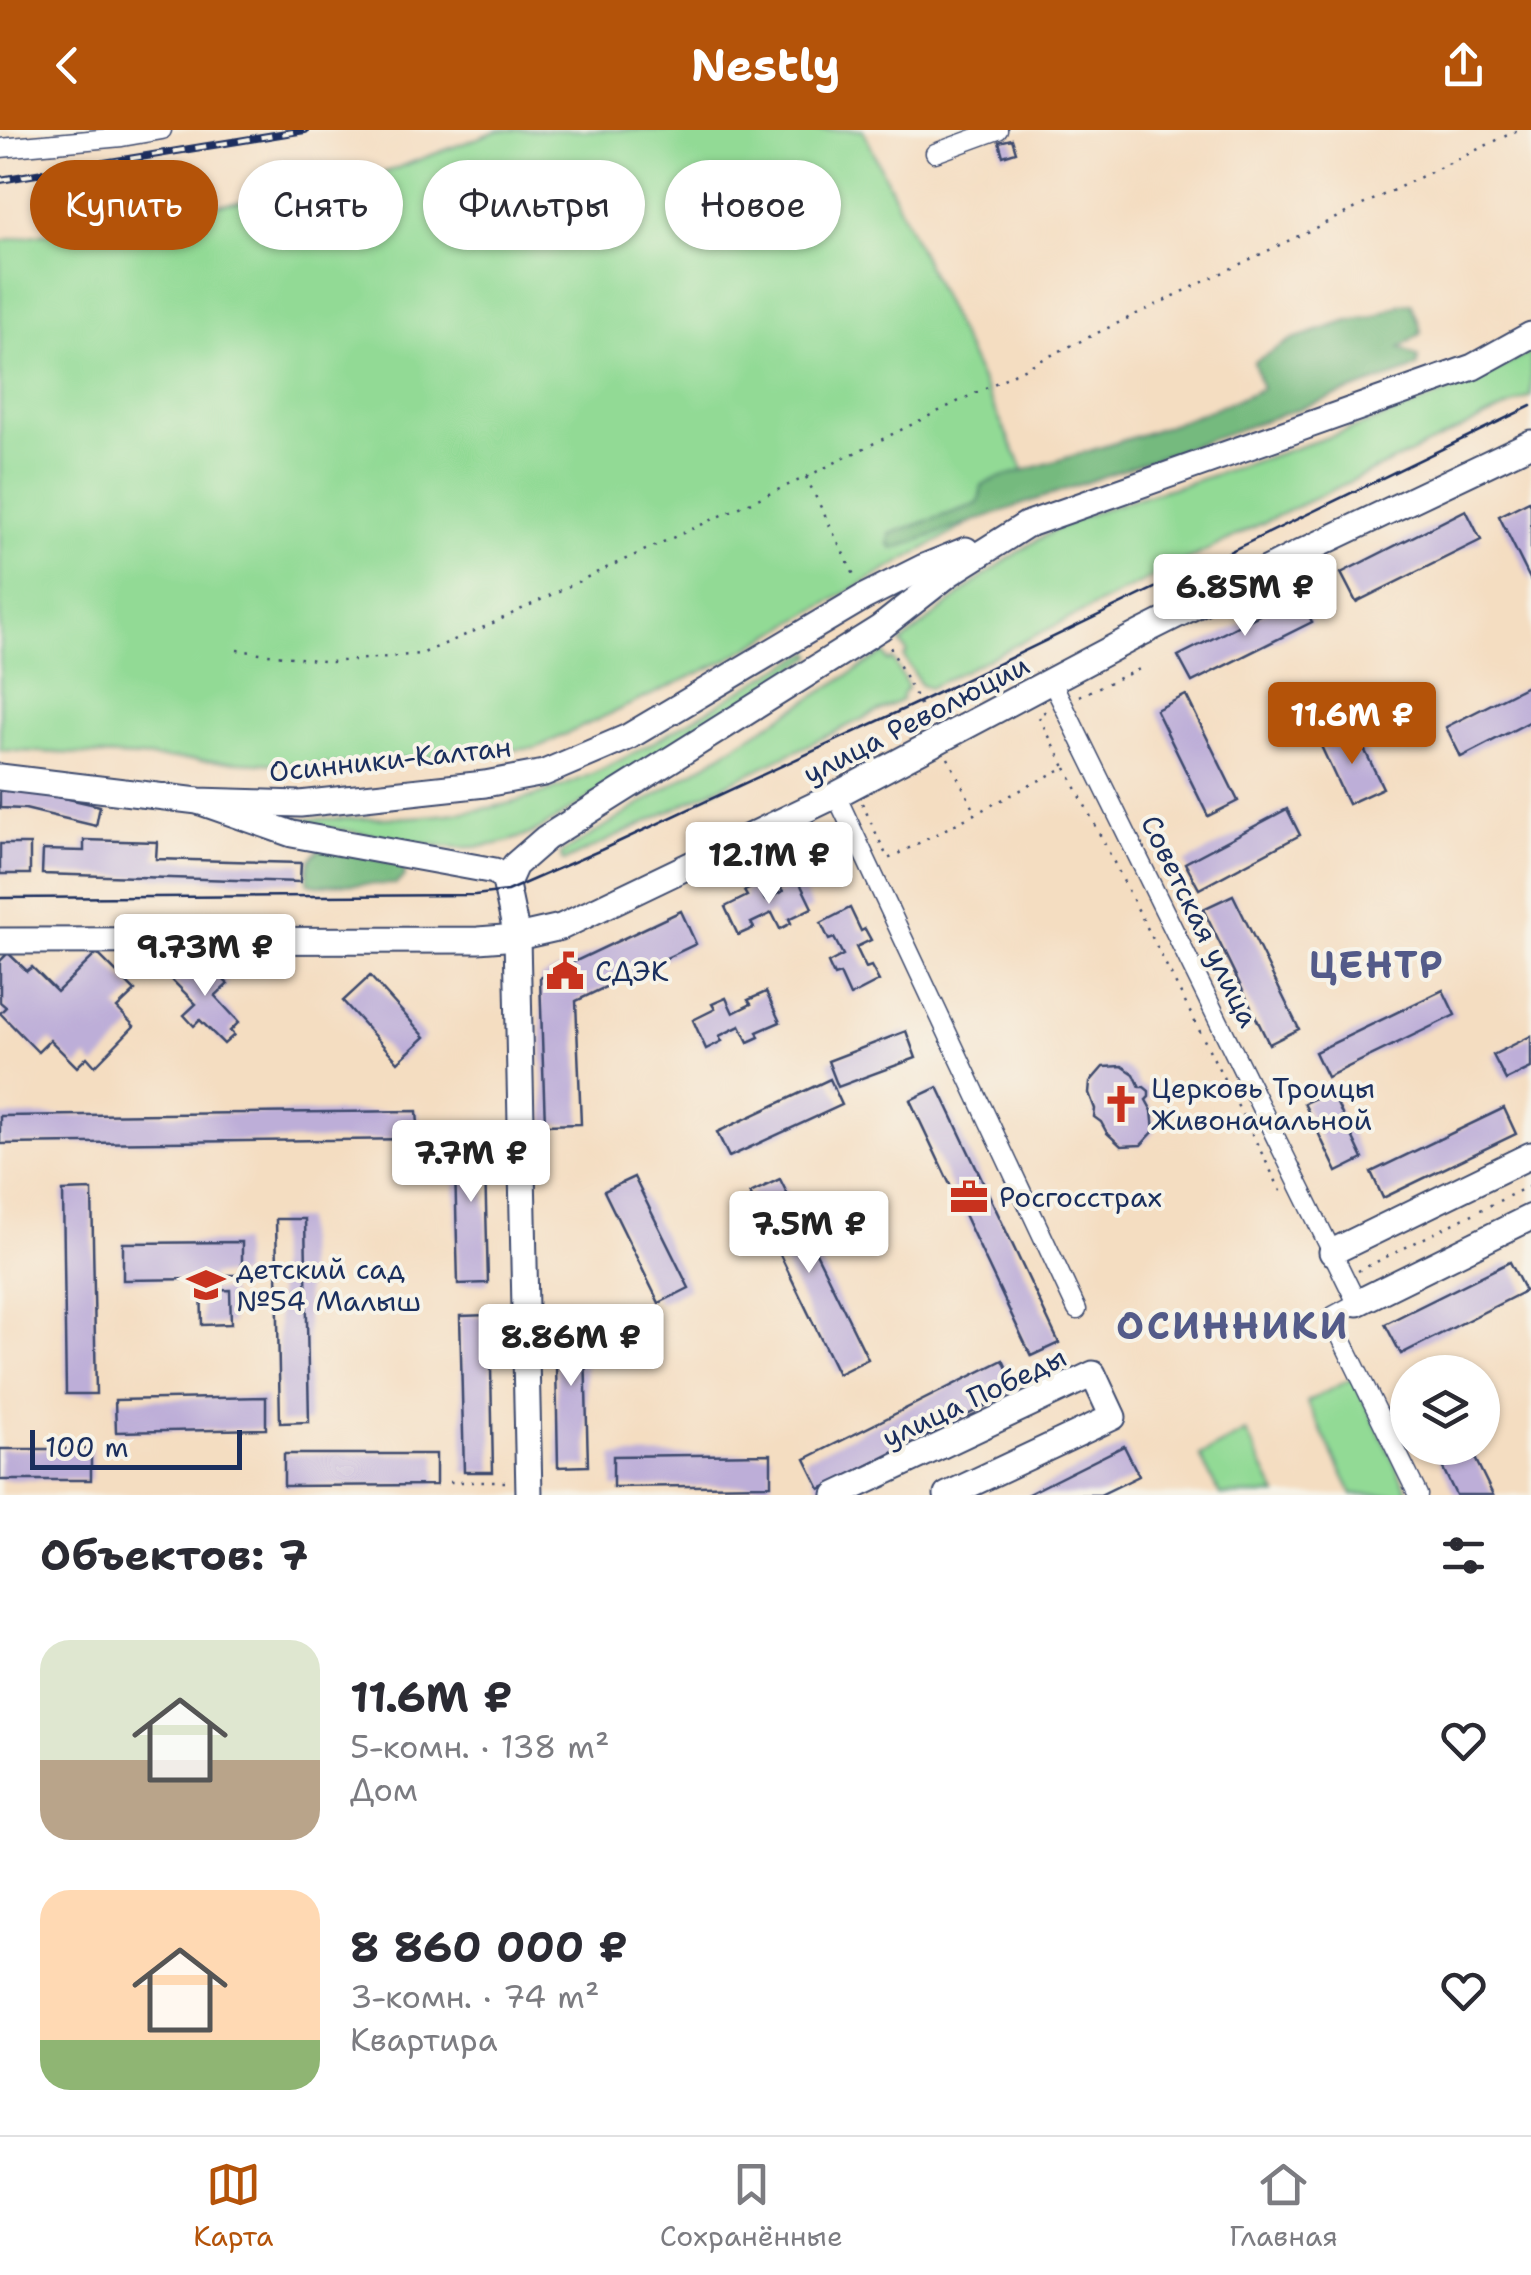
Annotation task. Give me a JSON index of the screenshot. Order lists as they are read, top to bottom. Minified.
{"streets":{"street":["улица Революции","Осинники-Калтан","Советская улица","улица Победы"]},"crossings":[["улица Революции","Советская улица"]],"districts":["ЦЕНТР","ОСИННИКИ"],"places":{"public building":["СДЭК"],"church":["Церковь Троицы Живоначальной"],"office":["Росгосстрах"],"school or university":["детский сад №54 Малыш"]},"scale_bar":"100 m","page":{"header":"Nestly","chip":["Купить","Снять","Фильтры","Новое"],"price":["6.85M ₽","11.6M ₽","12.1M ₽","9.73M ₽","7.7M ₽","7.5M ₽","8.86M ₽"],"scale":"100 m","heading":"Объектов: 7","list":[{"name":"11.6M ₽","note":"5-комн. · 138 m² · Дом"},{"name":"8 860 000 ₽","note":"3-комн. · 74 m² · Квартира"}],"tabs":["Карта","Сохранённые","Главная"]}}
